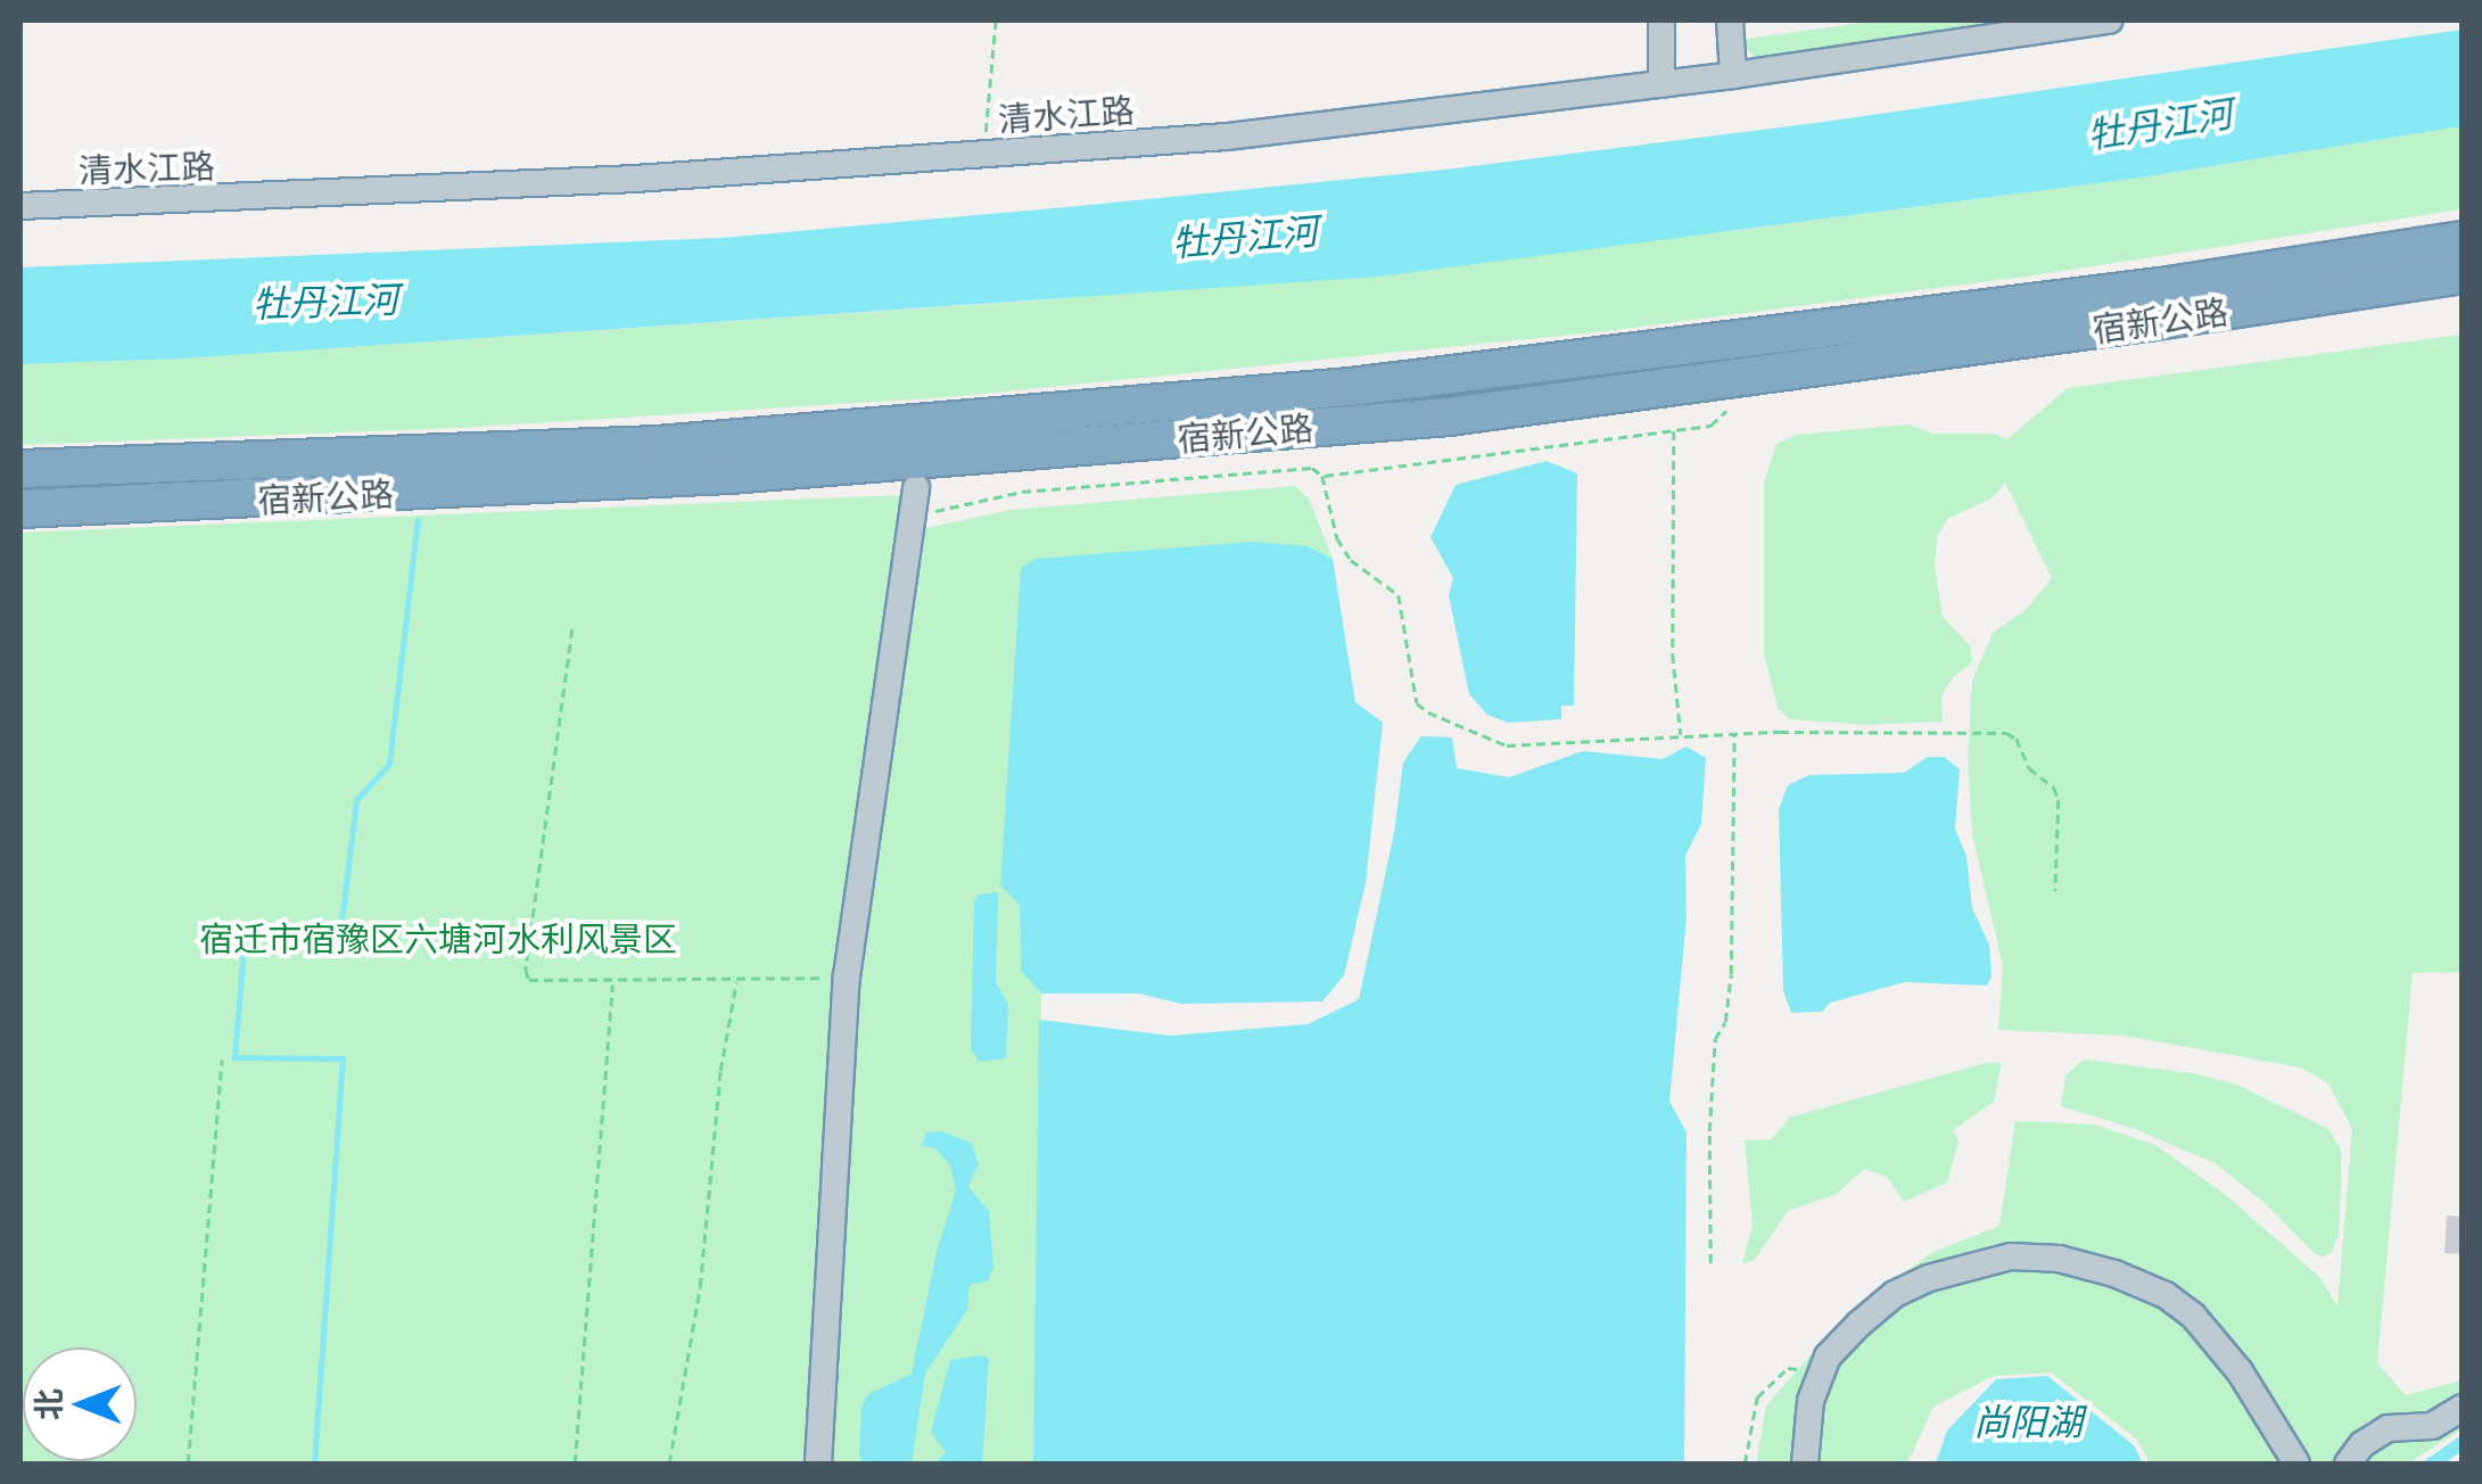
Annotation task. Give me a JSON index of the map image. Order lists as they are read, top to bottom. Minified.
{"streets":{"highway":["宿新公路"],"street":["清水江路"]},"water":["牡丹江河","尚阳湖"],"parks":["宿迁市宿豫区六塘河水利风景区"],"north":"left"}
